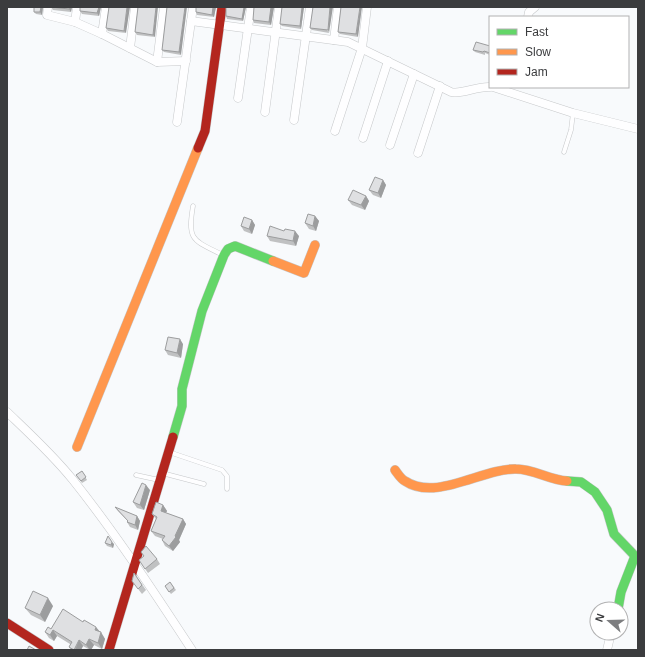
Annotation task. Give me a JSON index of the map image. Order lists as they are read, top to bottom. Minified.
{"legend":["Fast","Slow","Jam"],"north":"left"}
